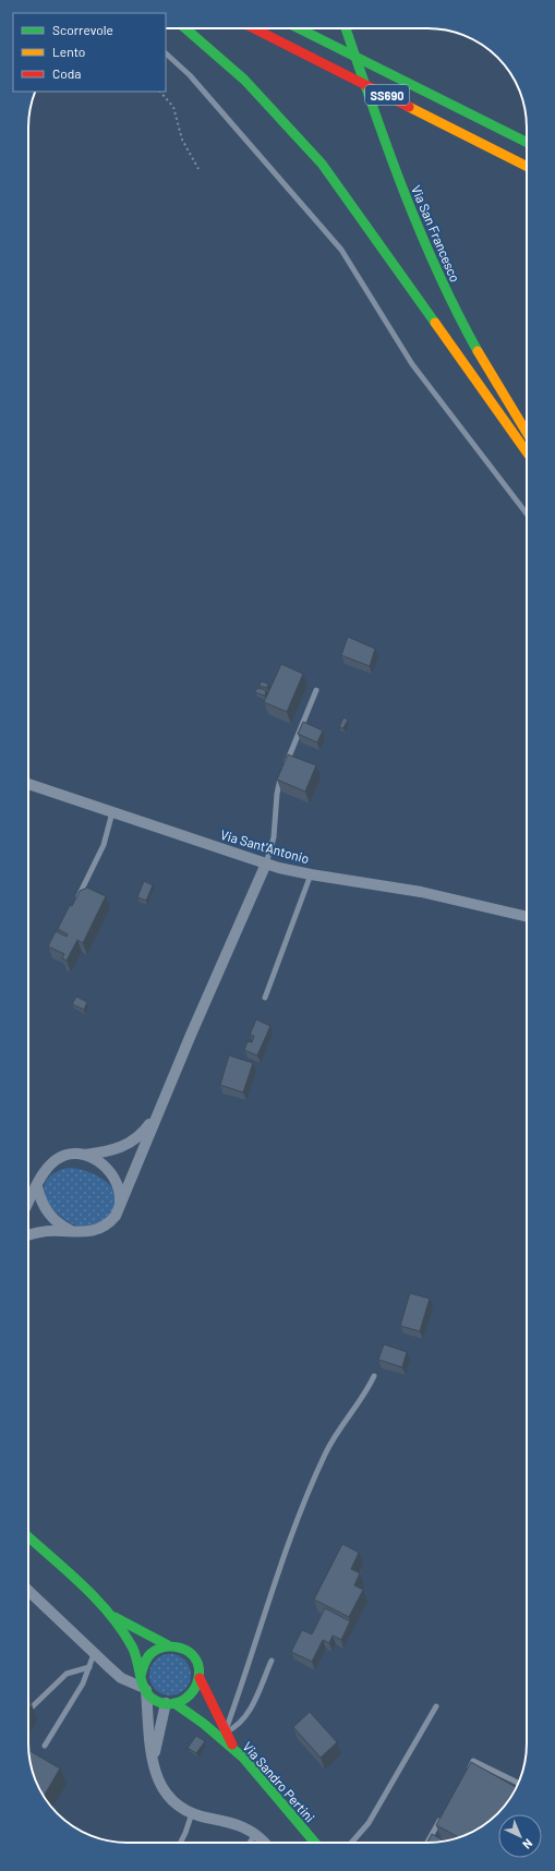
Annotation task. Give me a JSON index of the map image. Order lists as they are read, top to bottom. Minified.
{"streets":{"main road":["SS690","Via San Francesco","Via Sandro Pertini"],"street":["Via Sant'Antonio"]},"legend":["Scorrevole","Lento","Coda"],"north":"bottom right"}
